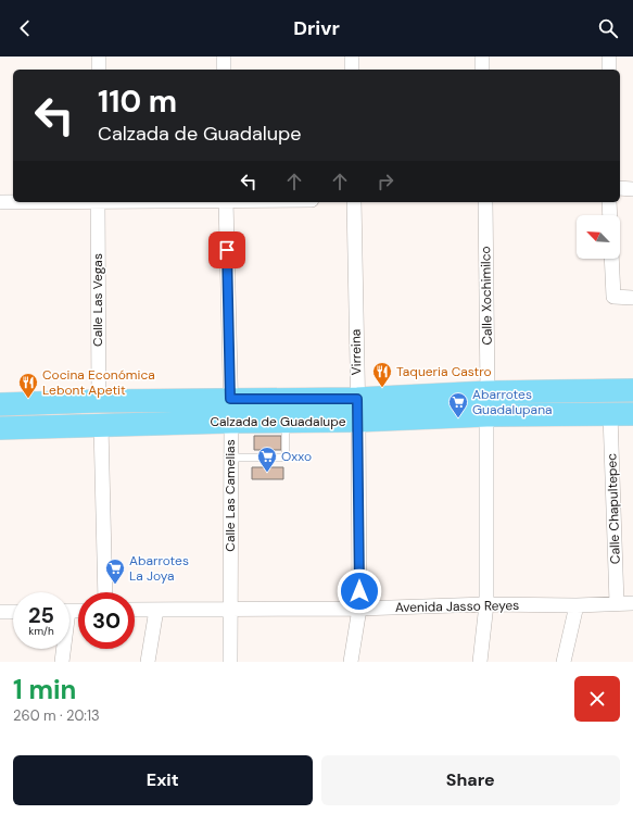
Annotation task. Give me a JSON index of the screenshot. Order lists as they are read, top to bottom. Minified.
{"streets":{"main road":["Calzada de Guadalupe"],"street":["Calle Xochimilco","Calle Las Vegas","Virreina","Calle Las Camelias","Calle Chapultepec","Avenida Jasso Reyes"]},"crossings":[["Calle Xochimilco","Calzada de Guadalupe"],["Calle Las Vegas","Calzada de Guadalupe"],["Virreina","Calzada de Guadalupe"],["Virreina","Avenida Jasso Reyes"],["Calzada de Guadalupe","Calle Las Camelias"],["Calzada de Guadalupe","Calle Chapultepec"],["Calle Las Camelias","Avenida Jasso Reyes"],["Calle Chapultepec","Avenida Jasso Reyes"]],"places":{"restaurant":["Taqueria Castro","Cocina Económica Lebont Apetit"],"supermarket":["Abarrotes Guadalupana","Oxxo","Abarrotes La Joya"]},"north":"top left","page":{"header":"Drivr","turn":["110 m","Calzada de Guadalupe"],"speed":"25 km/h","limit":"30","heading":["1 min","260 m · 20:13"],"buttons":["Exit","Share"]}}
